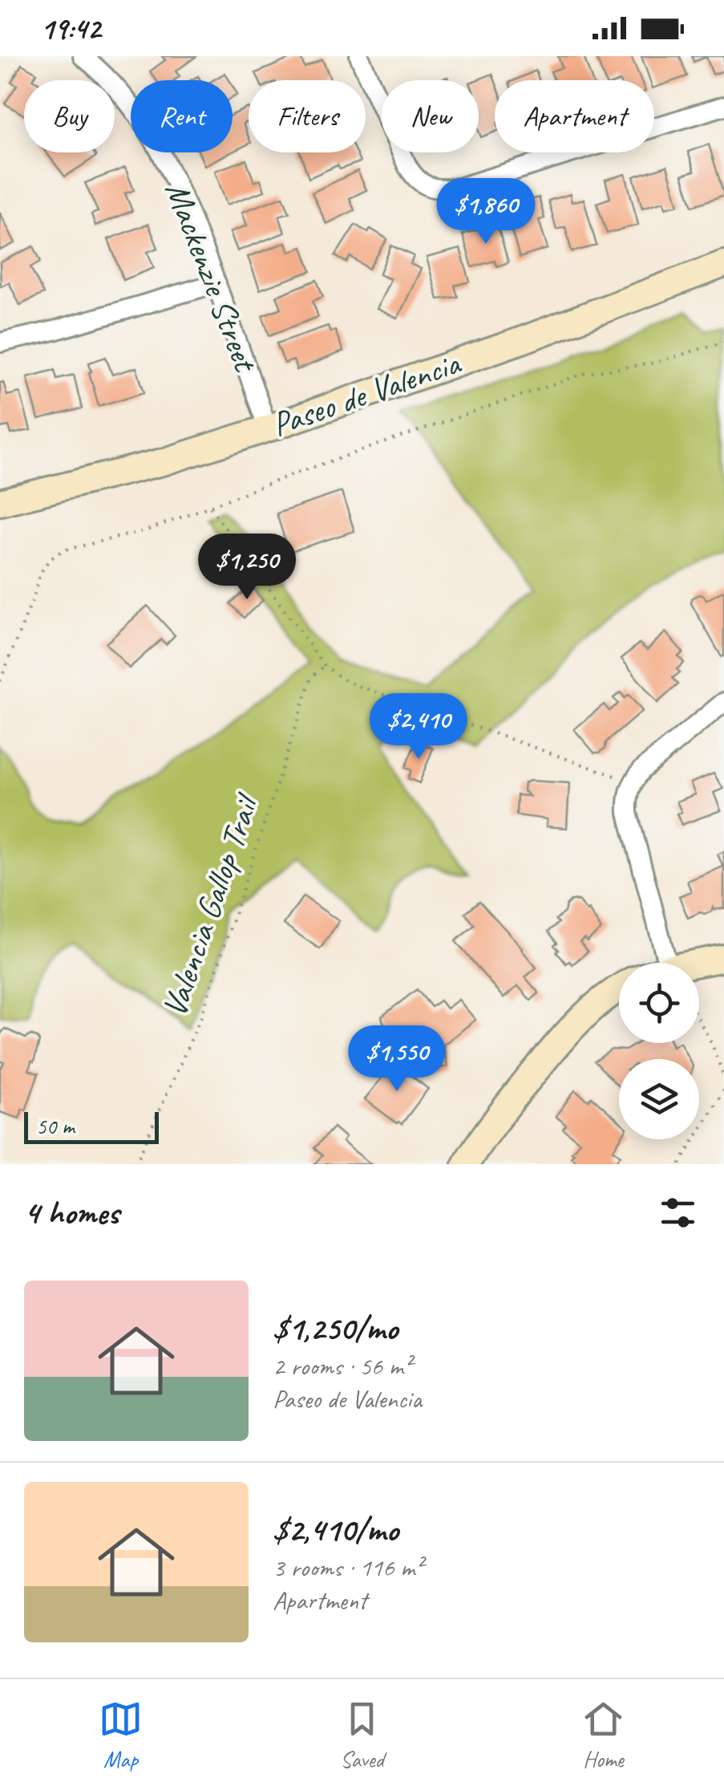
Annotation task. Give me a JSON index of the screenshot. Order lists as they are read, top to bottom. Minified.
{"streets":{"main road":["Paseo de Valencia"],"street":["Mackenzie Street"],"path":["Valencia Gallop Trail"]},"crossings":[["Mackenzie Street","Paseo de Valencia"]],"scale_bar":"50 m","page":{"status":"19:42","chip":["Buy","Rent","Filters","New","Apartment"],"price":["$1,860","$1,250","$2,410","$1,550"],"scale":"50 m","heading":"4 homes","list":[{"name":"$1,250/mo","note":"2 rooms · 56 m² · Paseo de Valencia"},{"name":"$2,410/mo","note":"3 rooms · 116 m² · Apartment"}],"tabs":["Map","Saved","Home"]}}
